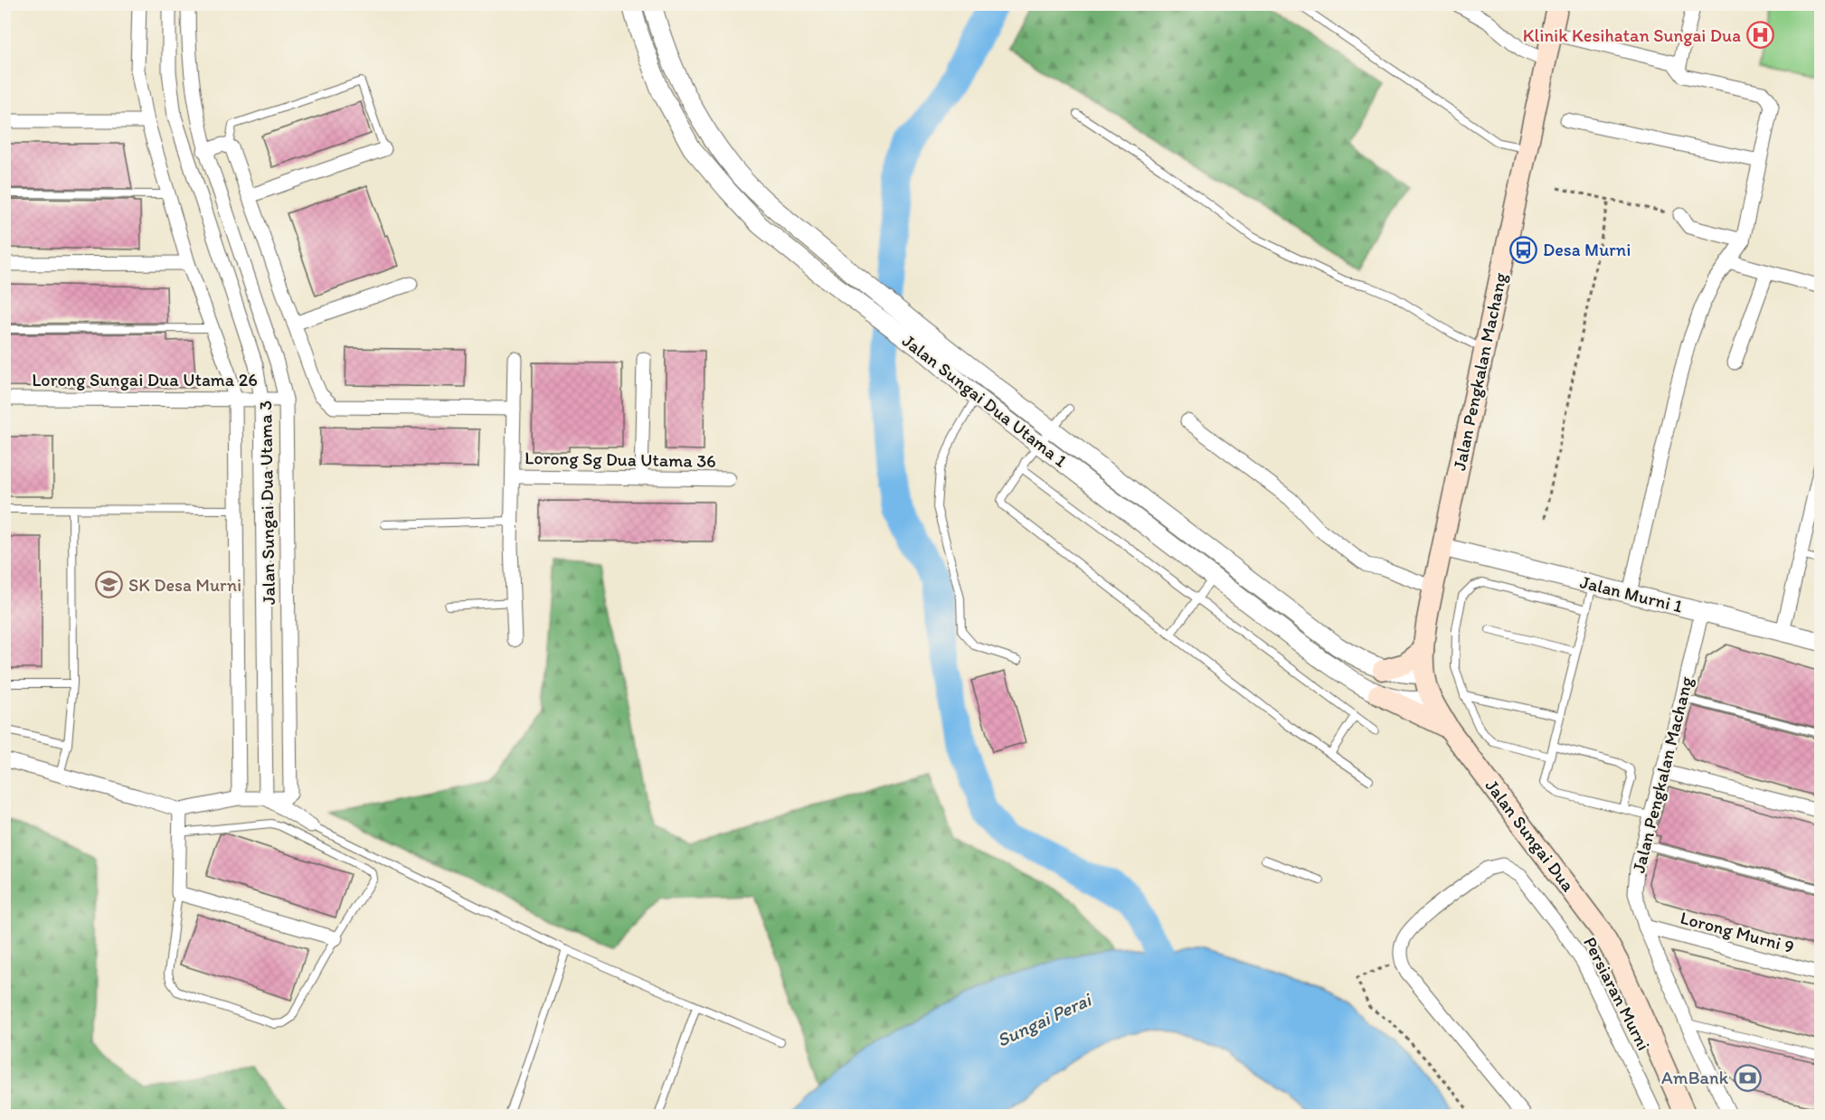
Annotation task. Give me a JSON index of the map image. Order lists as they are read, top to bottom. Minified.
{"streets":{"main road":["Jalan Pengkalan Machang","Jalan Sungai Dua"],"street":["Lorong Sungai Dua Utama 26","Jalan Sungai Dua Utama 1","Lorong Sg Dua Utama 36","Jalan Sungai Dua Utama 3","Jalan Murni 1","Lorong Murni 9","Persiaran Murni"]},"crossings":[["Jalan Pengkalan Machang","Jalan Murni 1"],["Jalan Pengkalan Machang","Jalan Sungai Dua"],["Jalan Pengkalan Machang","Lorong Murni 9"],["Lorong Sungai Dua Utama 26","Jalan Sungai Dua Utama 3"],["Jalan Sungai Dua Utama 1","Jalan Sungai Dua"],["Jalan Murni 1","Jalan Sungai Dua"]],"water":["Sungai Perai"],"places":{"hospital":["Klinik Kesihatan Sungai Dua"],"bus stop":["Desa Murni"],"school or university":["SK Desa Murni"],"bank":["AmBank"]}}
